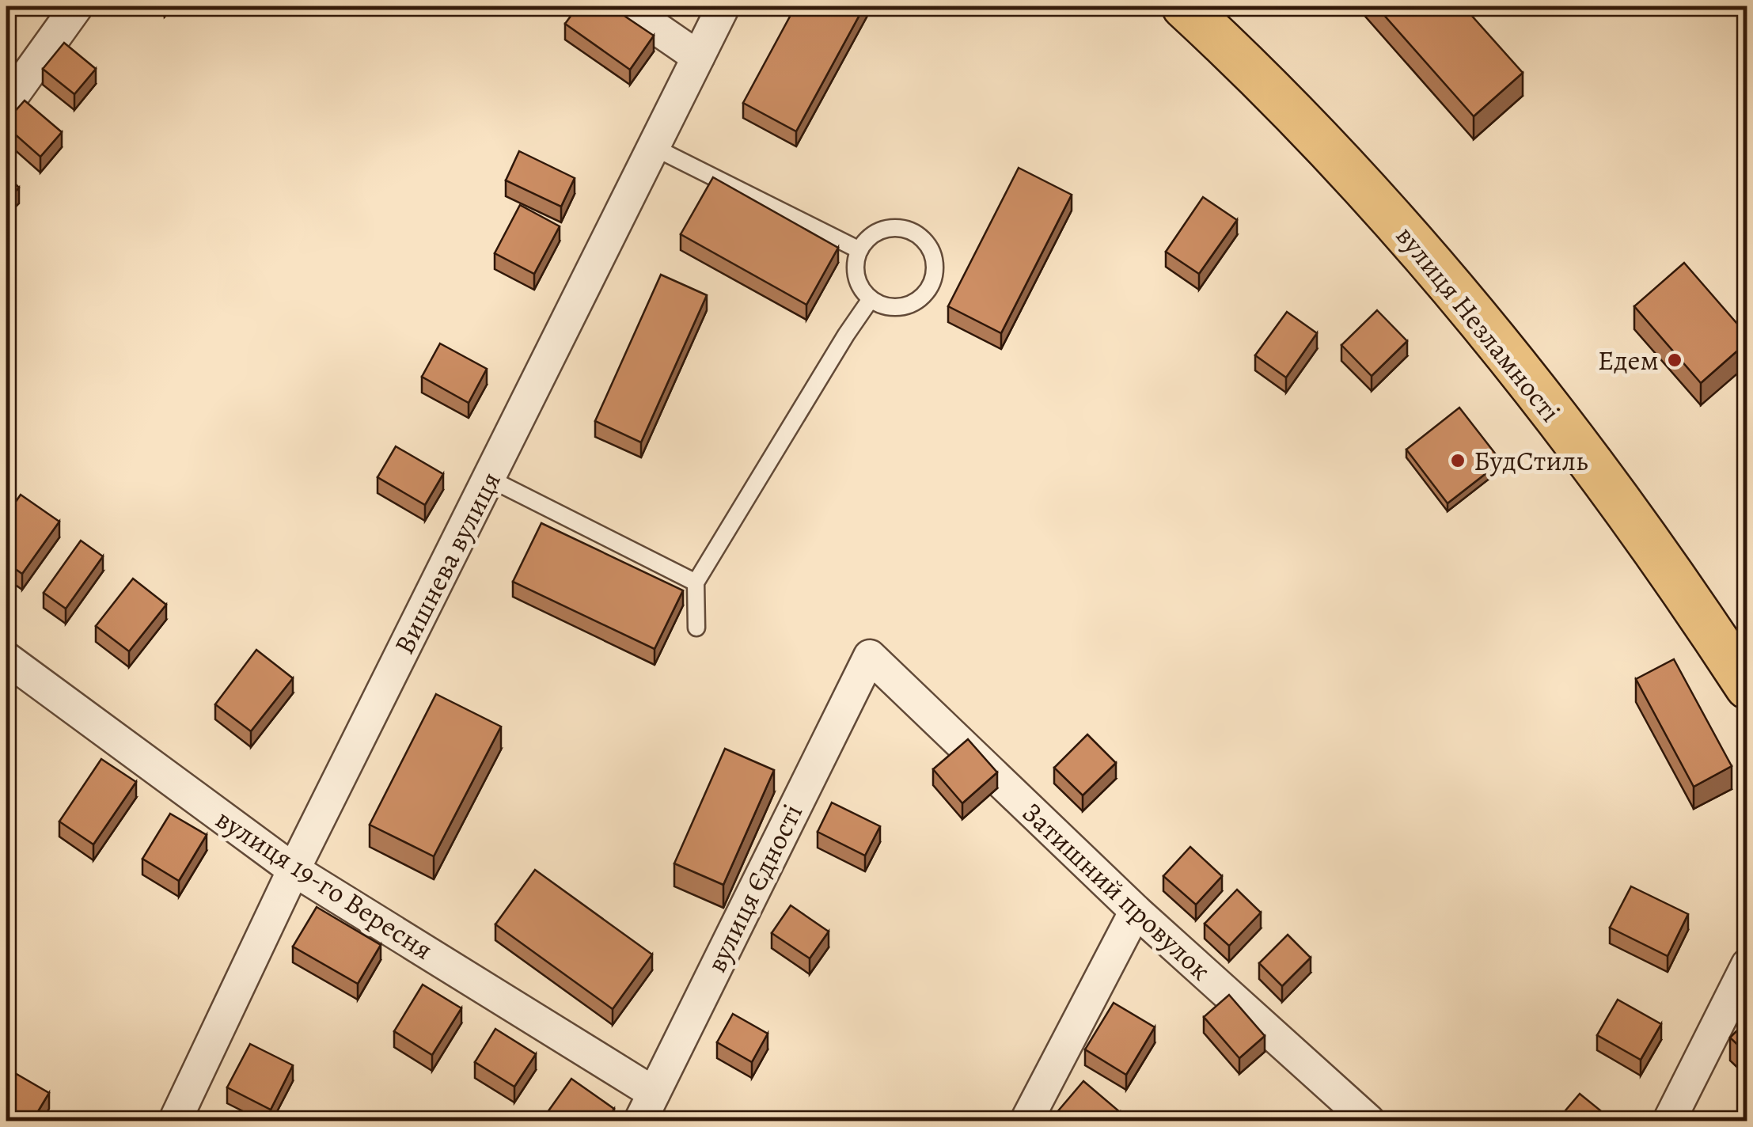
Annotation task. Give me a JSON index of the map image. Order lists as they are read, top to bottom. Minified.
{"streets":{"highway":["вулиця Незламності"],"street":["Вишнева вулиця","вулиця 19-го Вересня","вулиця Єдності","Затишний провулок"]},"crossings":[["Вишнева вулиця","вулиця 19-го Вересня"],["вулиця 19-го Вересня","вулиця Єдності"],["вулиця Єдності","Затишний провулок"]],"places":["Едем","БудСтиль"]}
